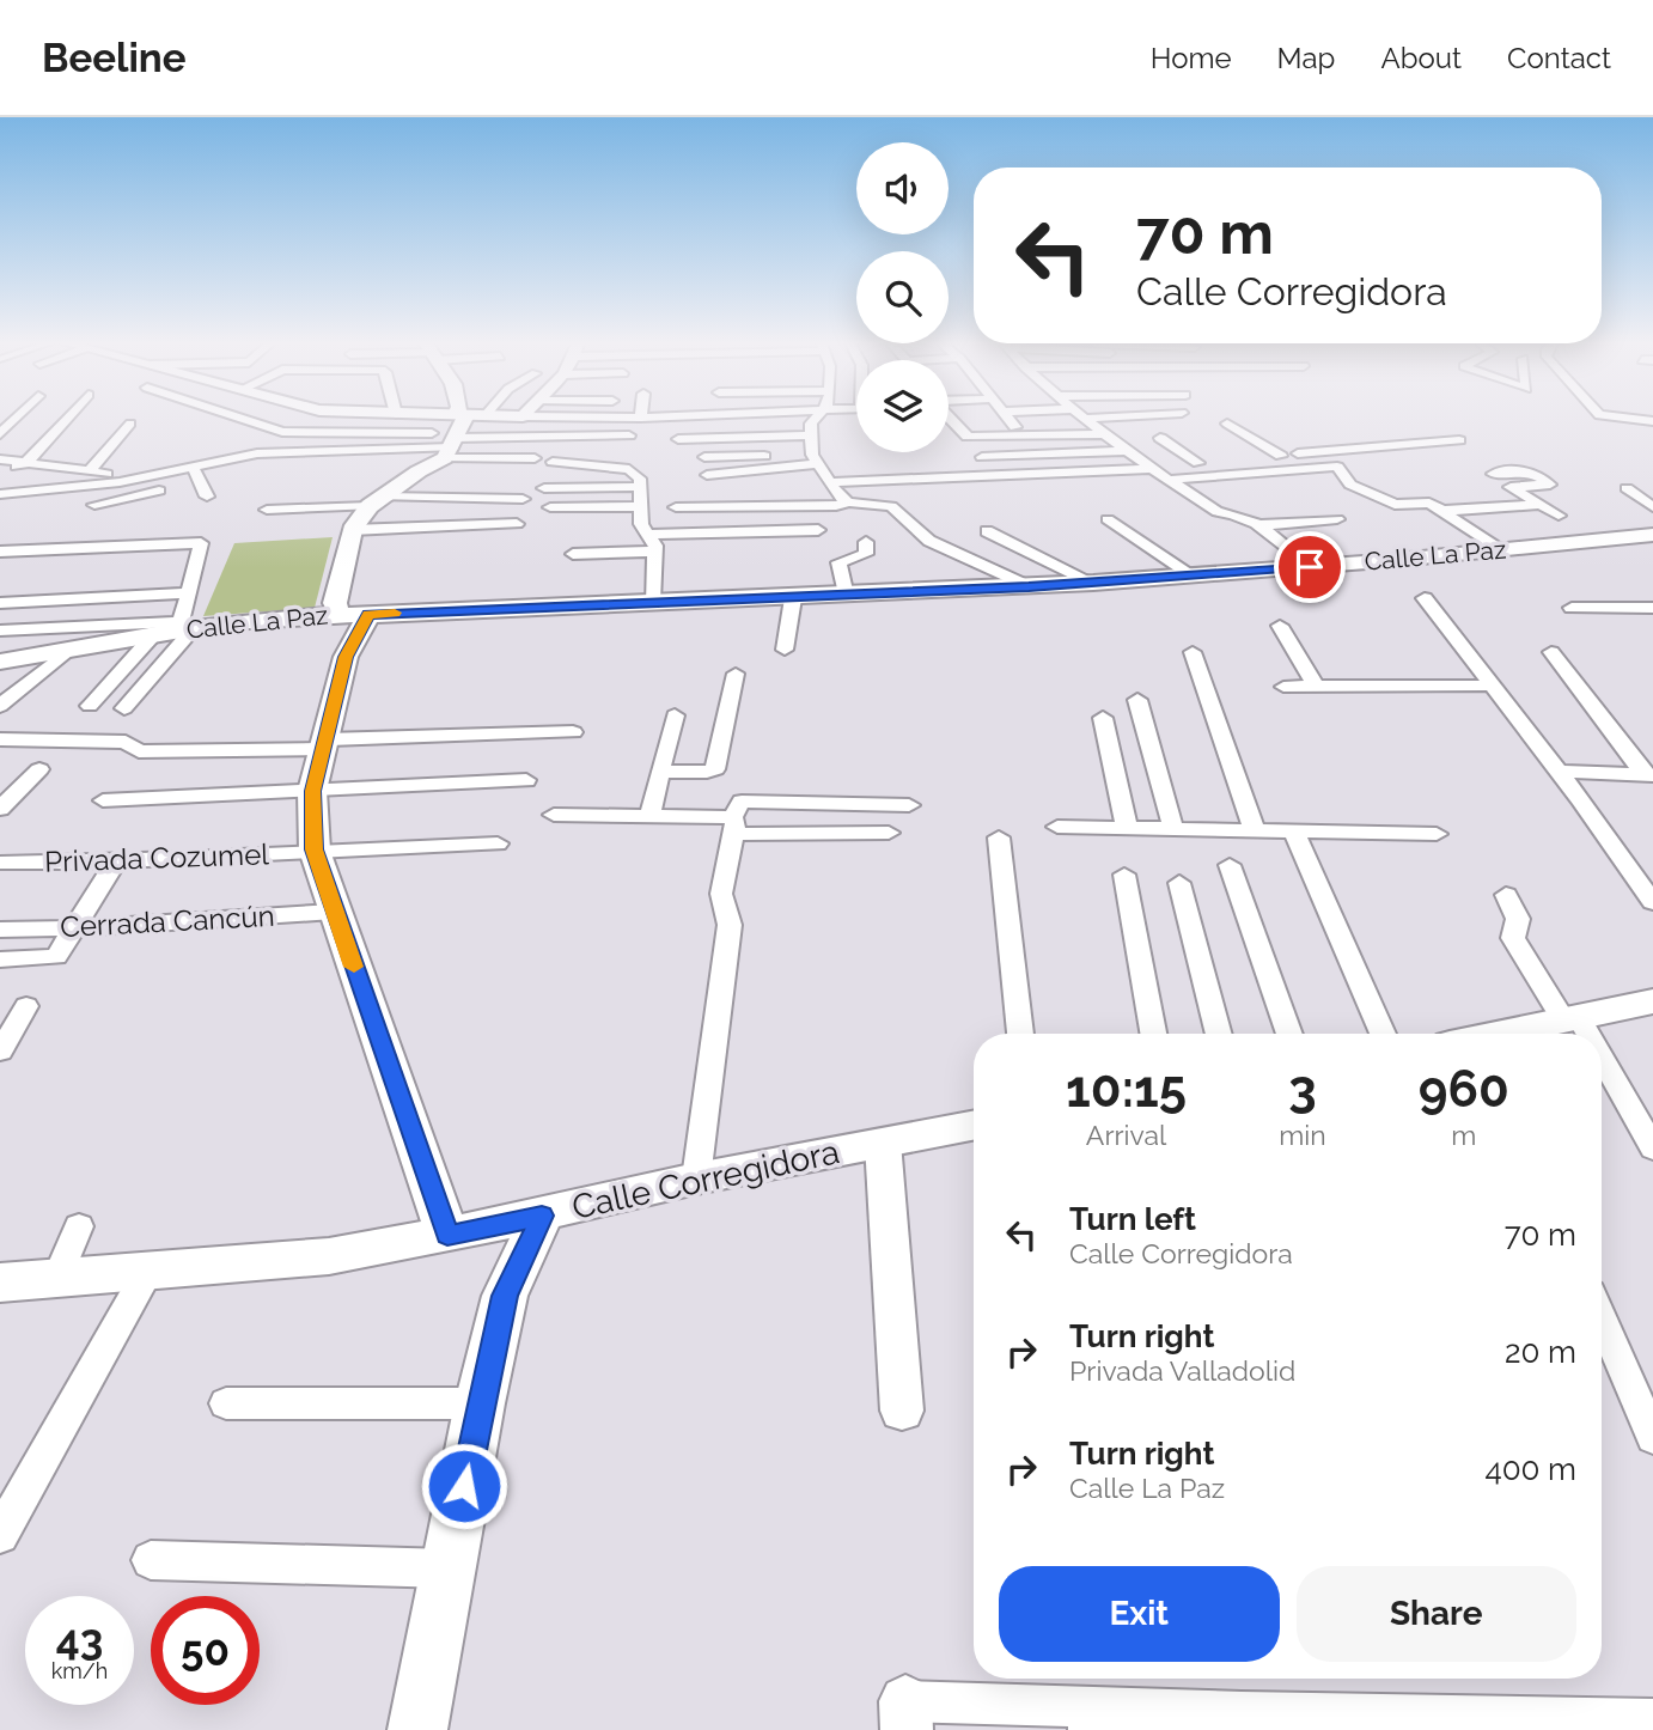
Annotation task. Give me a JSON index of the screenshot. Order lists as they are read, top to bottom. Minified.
{"streets":{"main road":["Calle La Paz","Calle Corregidora"],"street":["Privada Cozumel","Cerrada Cancún"]},"page":{"header":"Beeline","nav":["Home","Map","About","Contact"],"turn":["70 m","Calle Corregidora"],"eta":["10:15","Arrival","3","min","960","m"],"list":[{"name":"Turn left","note":"Calle Corregidora","value":"70 m"},{"name":"Turn right","note":"Privada Valladolid","value":"20 m"},{"name":"Turn right","note":"Calle La Paz","value":"400 m"}],"buttons":["Exit","Share"],"speed":"43 km/h","limit":"50"}}
